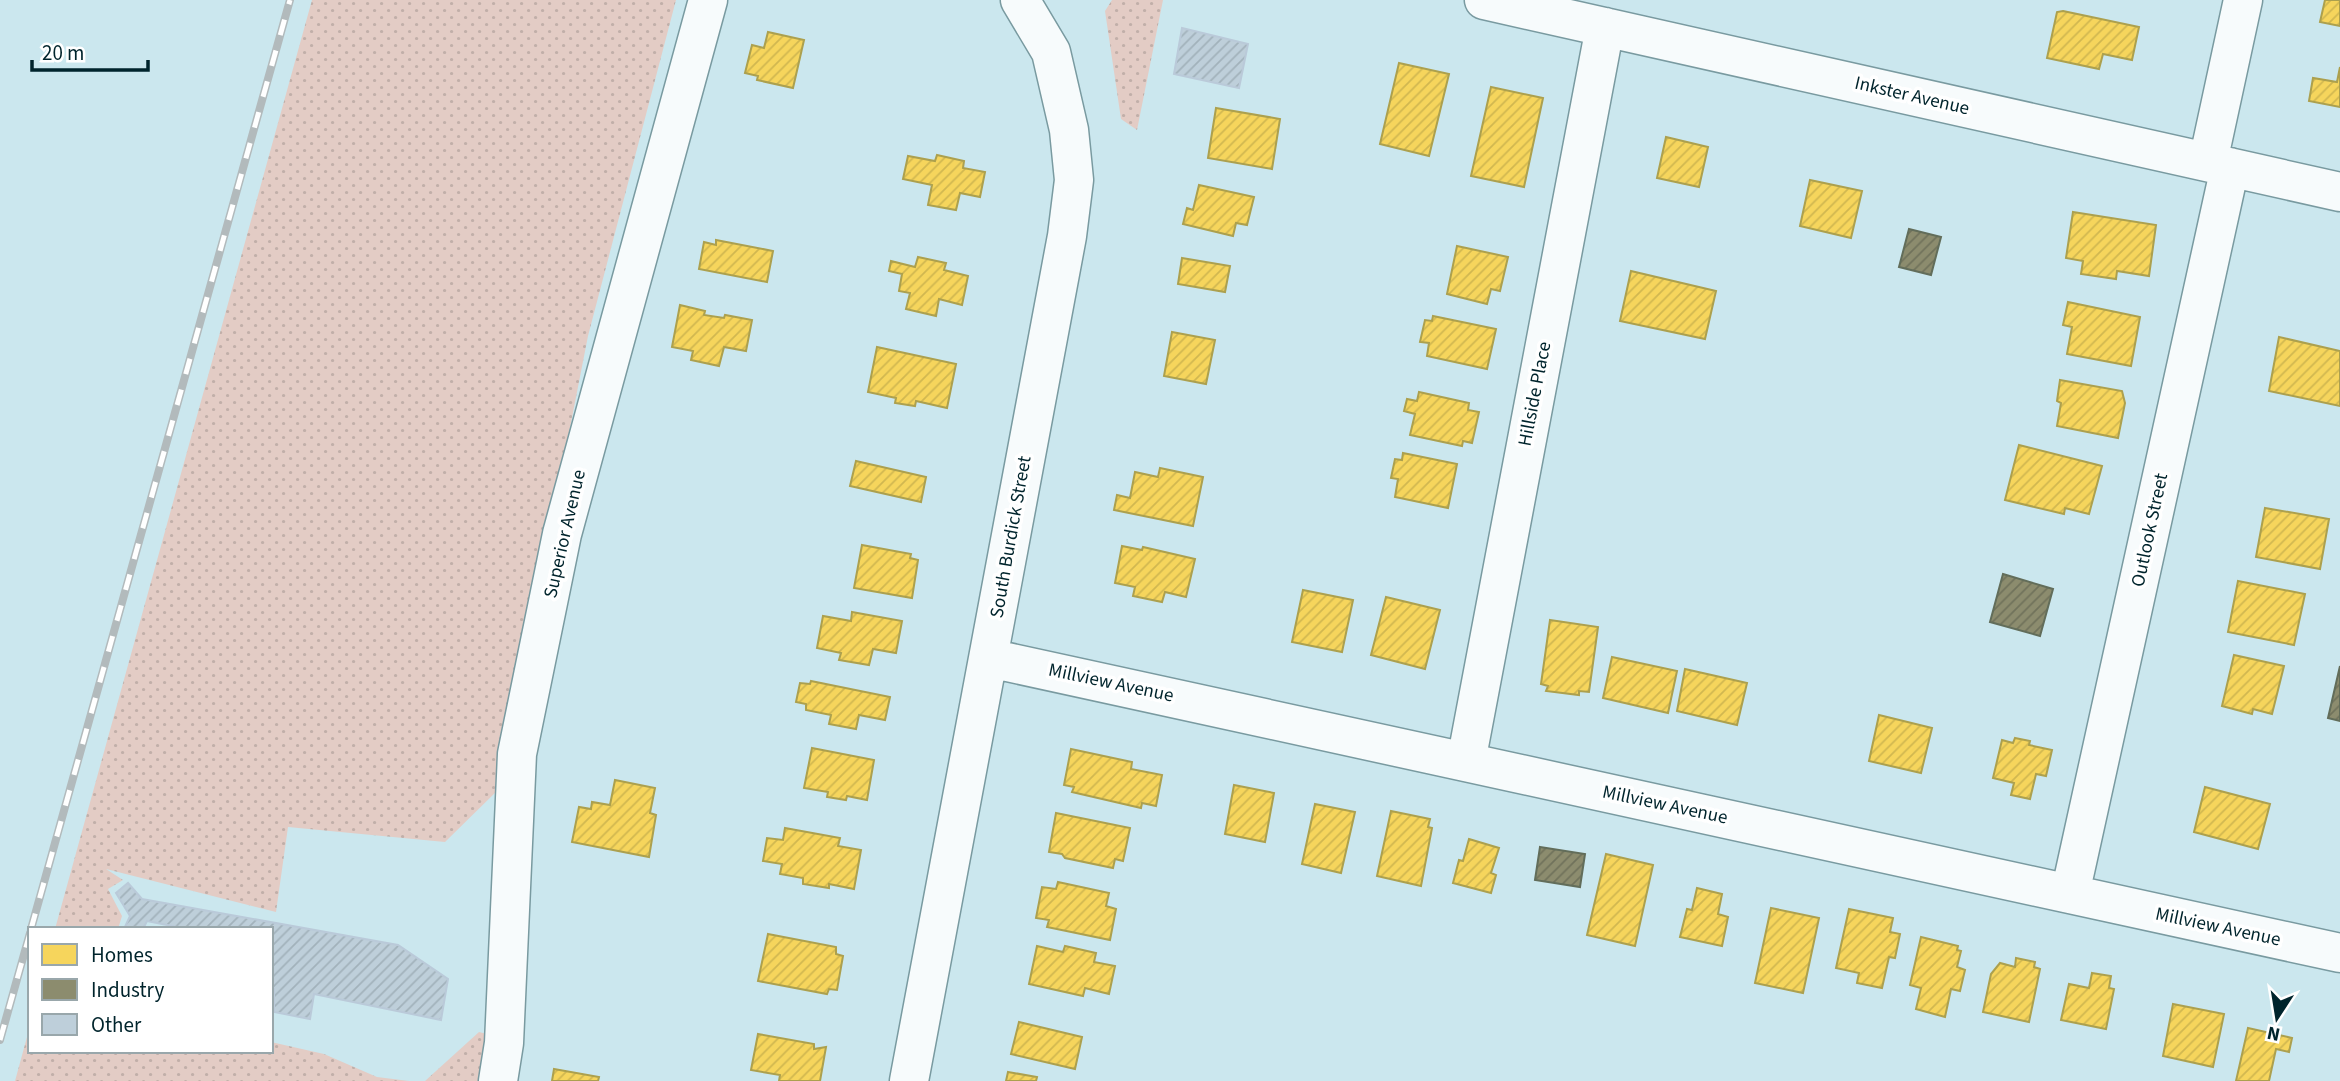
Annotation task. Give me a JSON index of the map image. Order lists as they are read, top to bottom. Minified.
{"streets":{"street":["Inkster Avenue","Hillside Place","Outlook Street","Superior Avenue","South Burdick Street","Millview Avenue"]},"crossings":[["Inkster Avenue","Hillside Place"],["Inkster Avenue","Outlook Street"],["Hillside Place","Millview Avenue"],["Outlook Street","Millview Avenue"],["South Burdick Street","Millview Avenue"]],"legend":["Homes","Industry","Other"],"scale_bar":"20 m","north":"bottom"}
